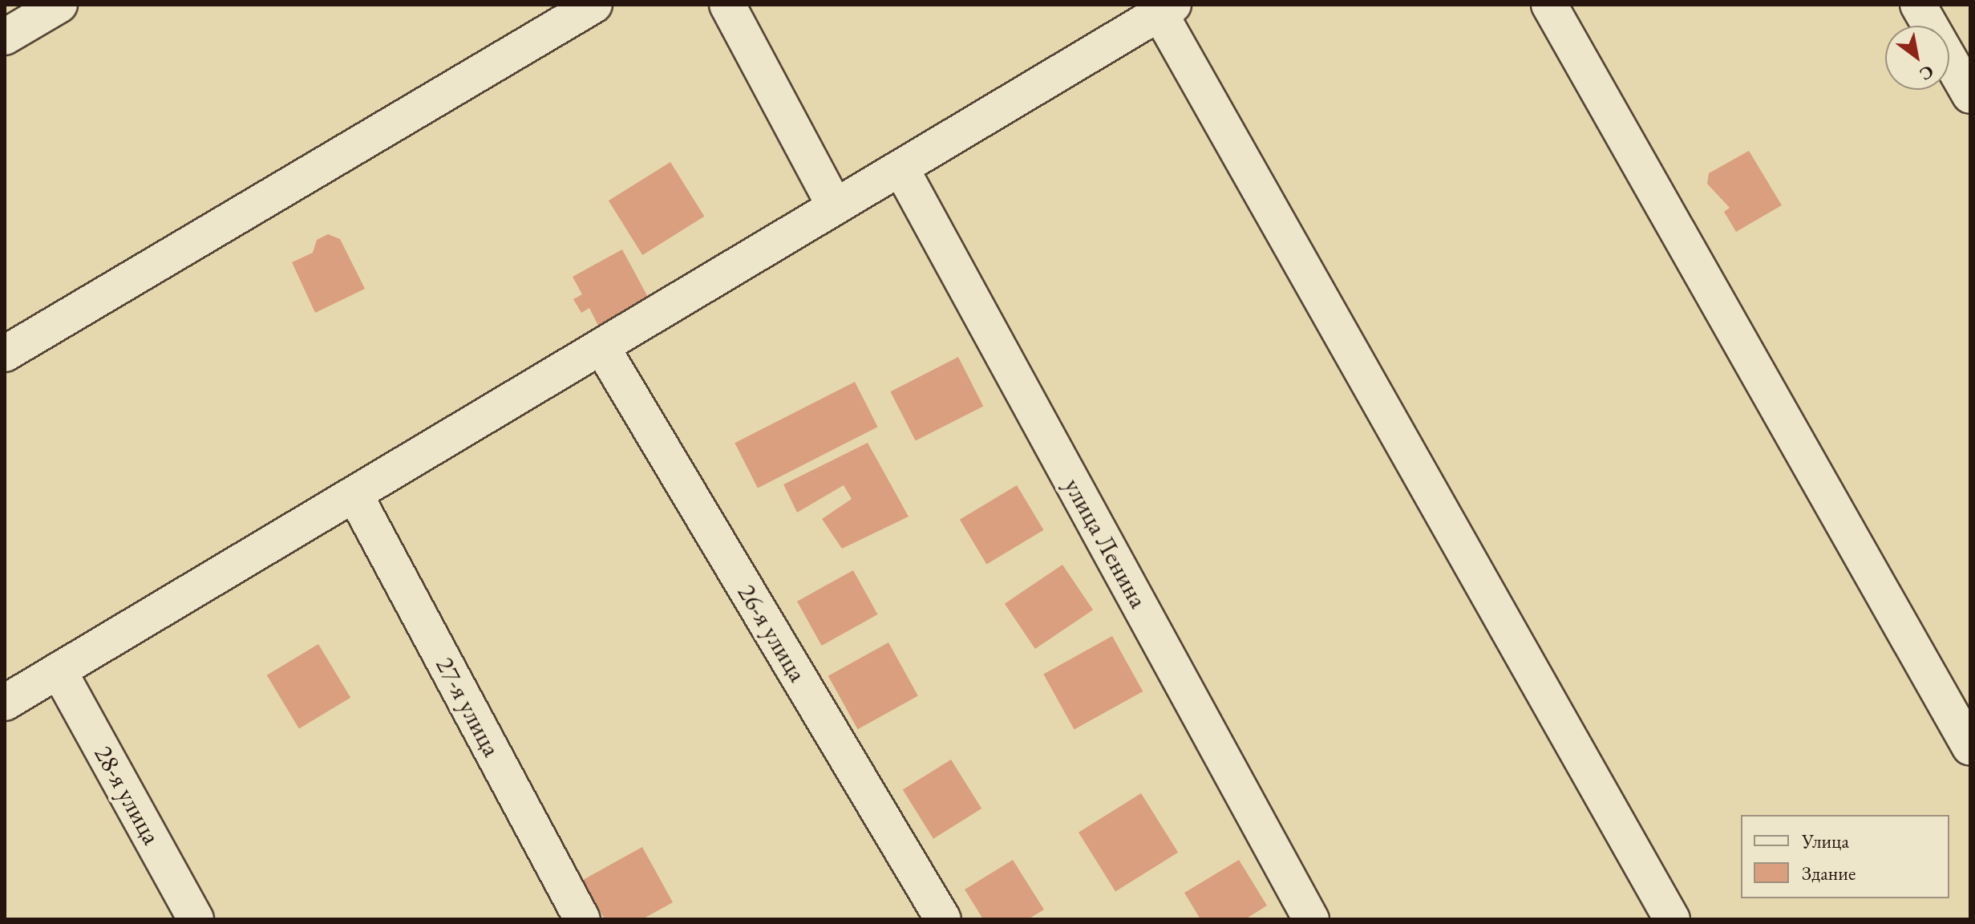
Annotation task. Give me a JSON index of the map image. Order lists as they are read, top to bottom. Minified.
{"streets":{"street":["улица Ленина","26-я улица","27-я улица","28-я улица"]},"legend":["Улица","Здание"],"north":"bottom right"}
